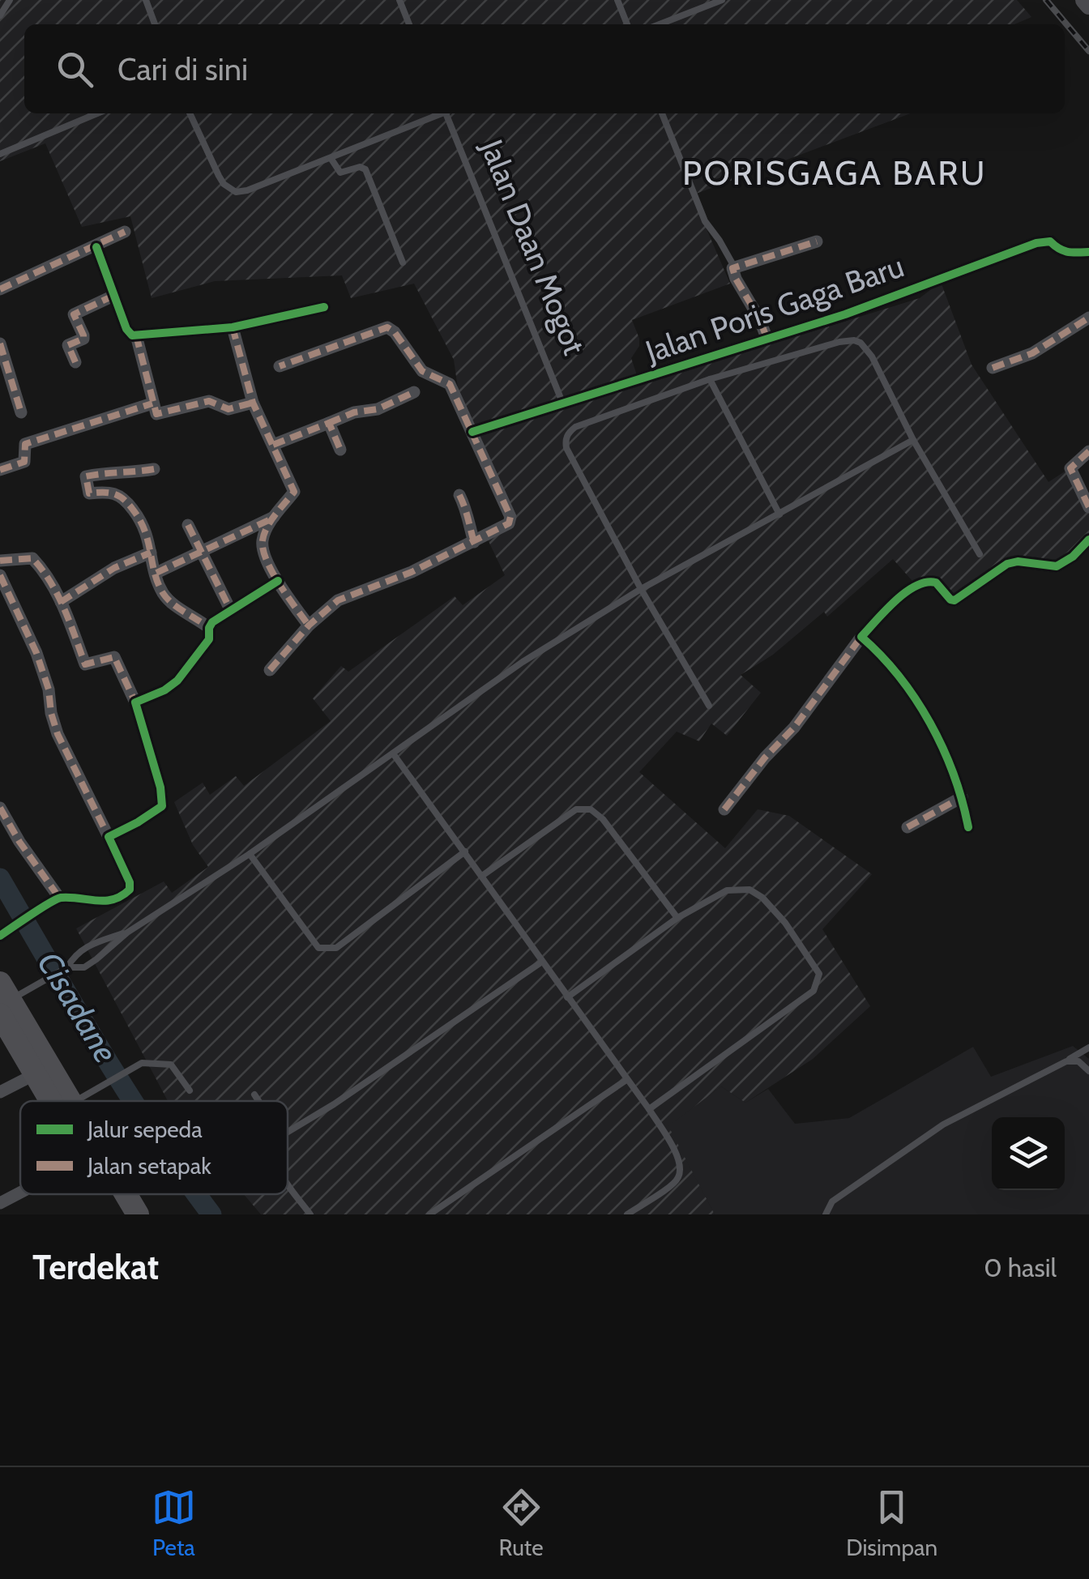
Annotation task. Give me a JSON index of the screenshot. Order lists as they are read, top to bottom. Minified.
{"streets":{"street":["Jalan Poris Gaga Baru"],"lane":["Jalan Daan Mogot"]},"crossings":[["Jalan Daan Mogot","Jalan Poris Gaga Baru"]],"districts":["PORISGAGA BARU"],"water":["Cisadane"],"legend":["Jalur sepeda","Jalan setapak"],"page":{"search":"Cari di sini","heading":["Terdekat","0 hasil"],"nav":["Peta","Rute","Disimpan"]}}
